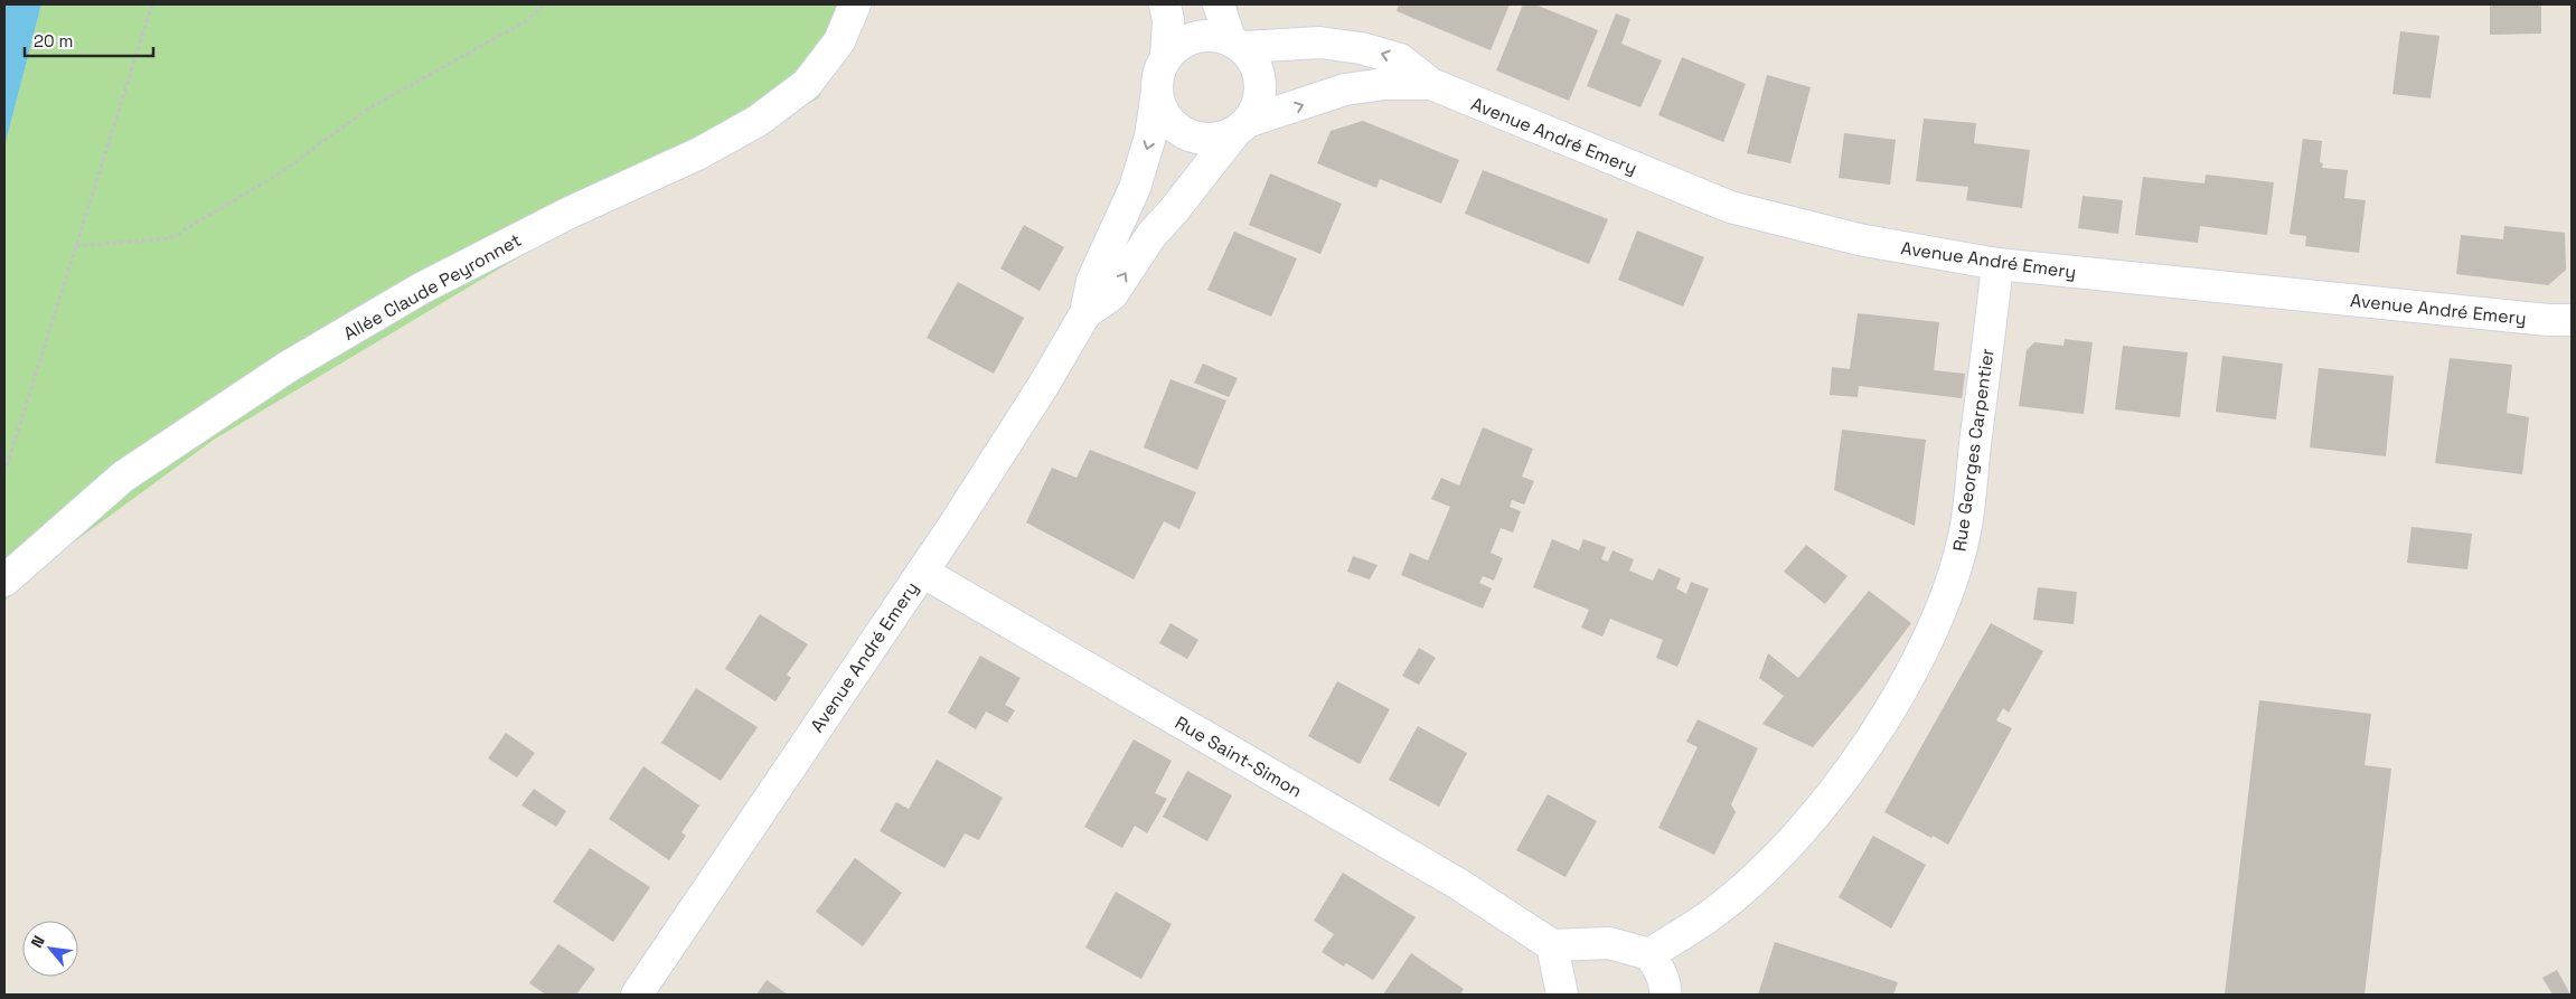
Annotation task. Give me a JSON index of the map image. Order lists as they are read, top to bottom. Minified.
{"streets":{"street":["Avenue André Emery","Allée Claude Peyronnet","Rue Georges Carpentier","Rue Saint-Simon"]},"crossings":[["Avenue André Emery","Rue Georges Carpentier"],["Avenue André Emery","Rue Saint-Simon"]],"scale_bar":"20 m","north":"top left"}
